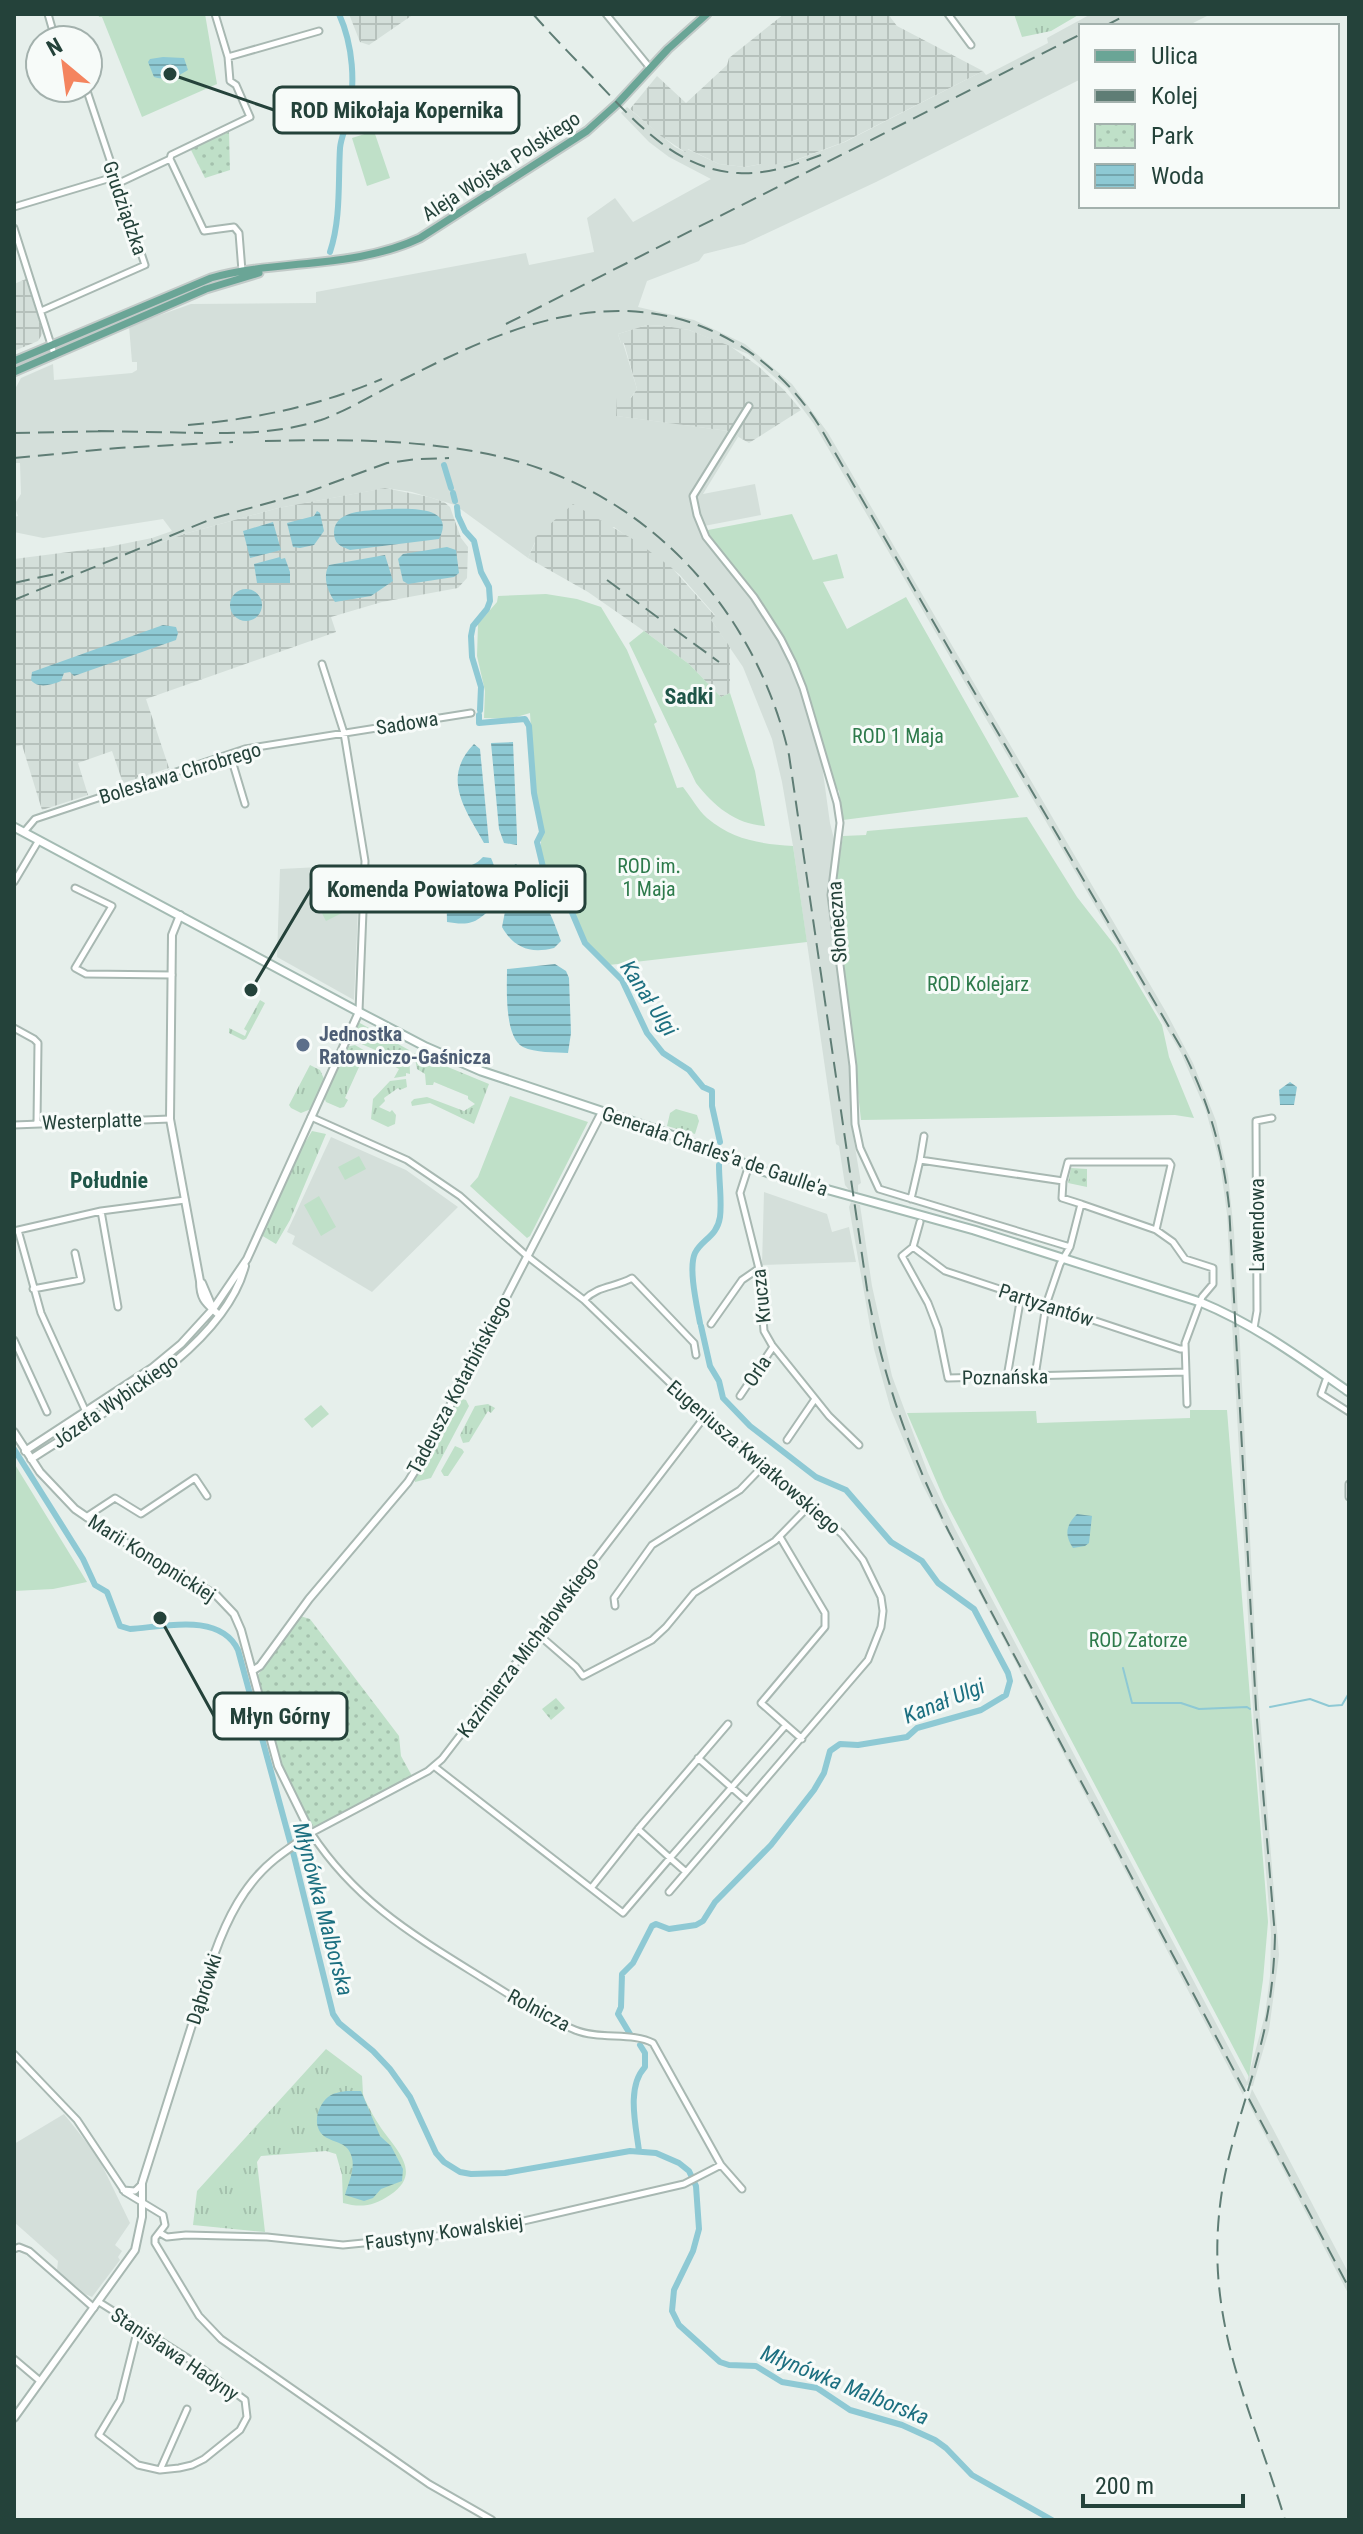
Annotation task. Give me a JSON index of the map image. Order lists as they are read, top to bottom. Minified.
{"streets":{"main road":["Aleja Wojska Polskiego","Generała Charles'a de Gaulle'a"],"street":["Grudziądzka","Sadowa","Bolesława Chrobrego","Słoneczna","Westerplatte","Lawendowa","Krucza","Partyzantów","Orla","Poznańska","Tadeusza Kotarbińskiego","Józefa Wybickiego","Eugeniusza Kwiatkowskiego","Marii Konopnickiej","Kazimierza Michałowskiego","Dąbrówki","Rolnicza","Faustyny Kowalskiej","Stanisława Hadyny"]},"crossings":[["Sadowa","Bolesława Chrobrego"],["Bolesława Chrobrego","Generała Charles'a de Gaulle'a"],["Generała Charles'a de Gaulle'a","Lawendowa"],["Generała Charles'a de Gaulle'a","Krucza"],["Generała Charles'a de Gaulle'a","Tadeusza Kotarbińskiego"],["Generała Charles'a de Gaulle'a","Józefa Wybickiego"],["Krucza","Orla"],["Partyzantów","Poznańska"],["Tadeusza Kotarbińskiego","Eugeniusza Kwiatkowskiego"],["Tadeusza Kotarbińskiego","Marii Konopnickiej"],["Józefa Wybickiego","Eugeniusza Kwiatkowskiego"],["Józefa Wybickiego","Marii Konopnickiej"],["Eugeniusza Kwiatkowskiego","Kazimierza Michałowskiego"],["Marii Konopnickiej","Kazimierza Michałowskiego"],["Marii Konopnickiej","Dąbrówki"],["Marii Konopnickiej","Rolnicza"],["Kazimierza Michałowskiego","Dąbrówki"],["Kazimierza Michałowskiego","Rolnicza"],["Dąbrówki","Rolnicza"],["Dąbrówki","Stanisława Hadyny"],["Rolnicza","Faustyny Kowalskiej"]],"districts":["Sadki","Południe"],"water":["Kanał Ulgi","Młynówka Malborska"],"parks":["ROD 1 Maja","ROD im. 1 Maja","ROD Kolejarz","ROD Zatorze"],"places":["ROD Mikołaja Kopernika","Komenda Powiatowa Policji","Jednostka Ratowniczo-Gaśnicza","Młyn Górny"],"legend":["Ulica","Kolej","Park","Woda"],"scale_bar":"200 m","north":"top left"}
